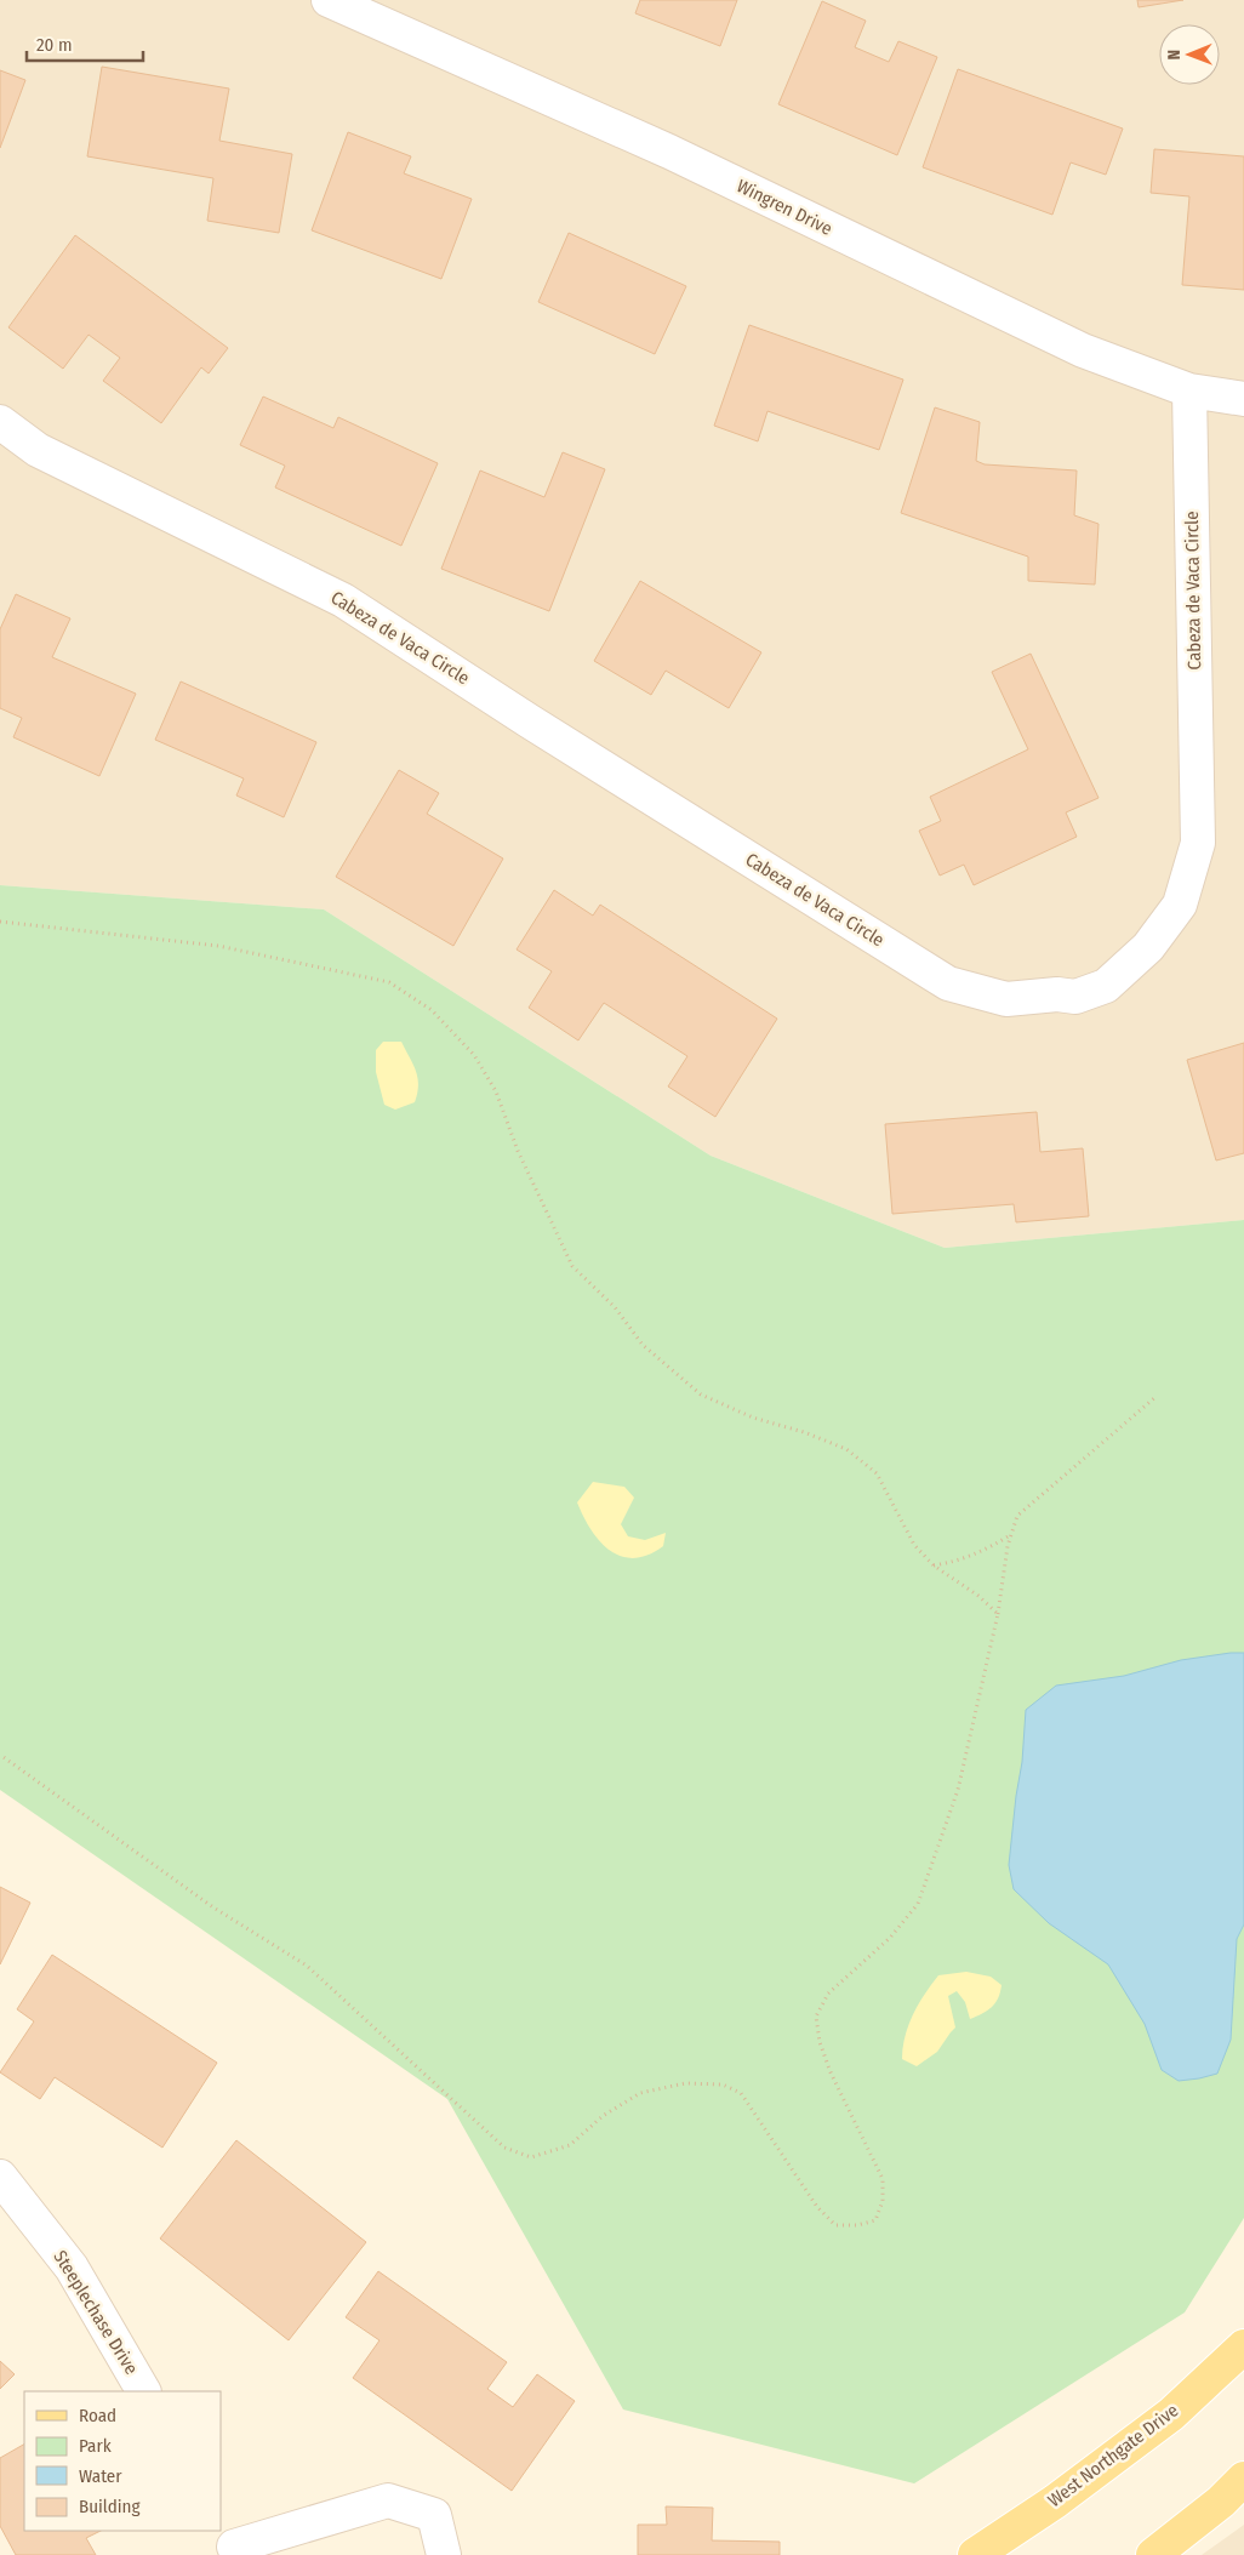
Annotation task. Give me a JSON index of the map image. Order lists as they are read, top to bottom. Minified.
{"streets":{"main road":["West Northgate Drive"],"street":["Wingren Drive","Cabeza de Vaca Circle","Steeplechase Drive"]},"crossings":[["Wingren Drive","Cabeza de Vaca Circle"]],"legend":["Road","Park","Water","Building"],"scale_bar":"20 m","north":"left"}
